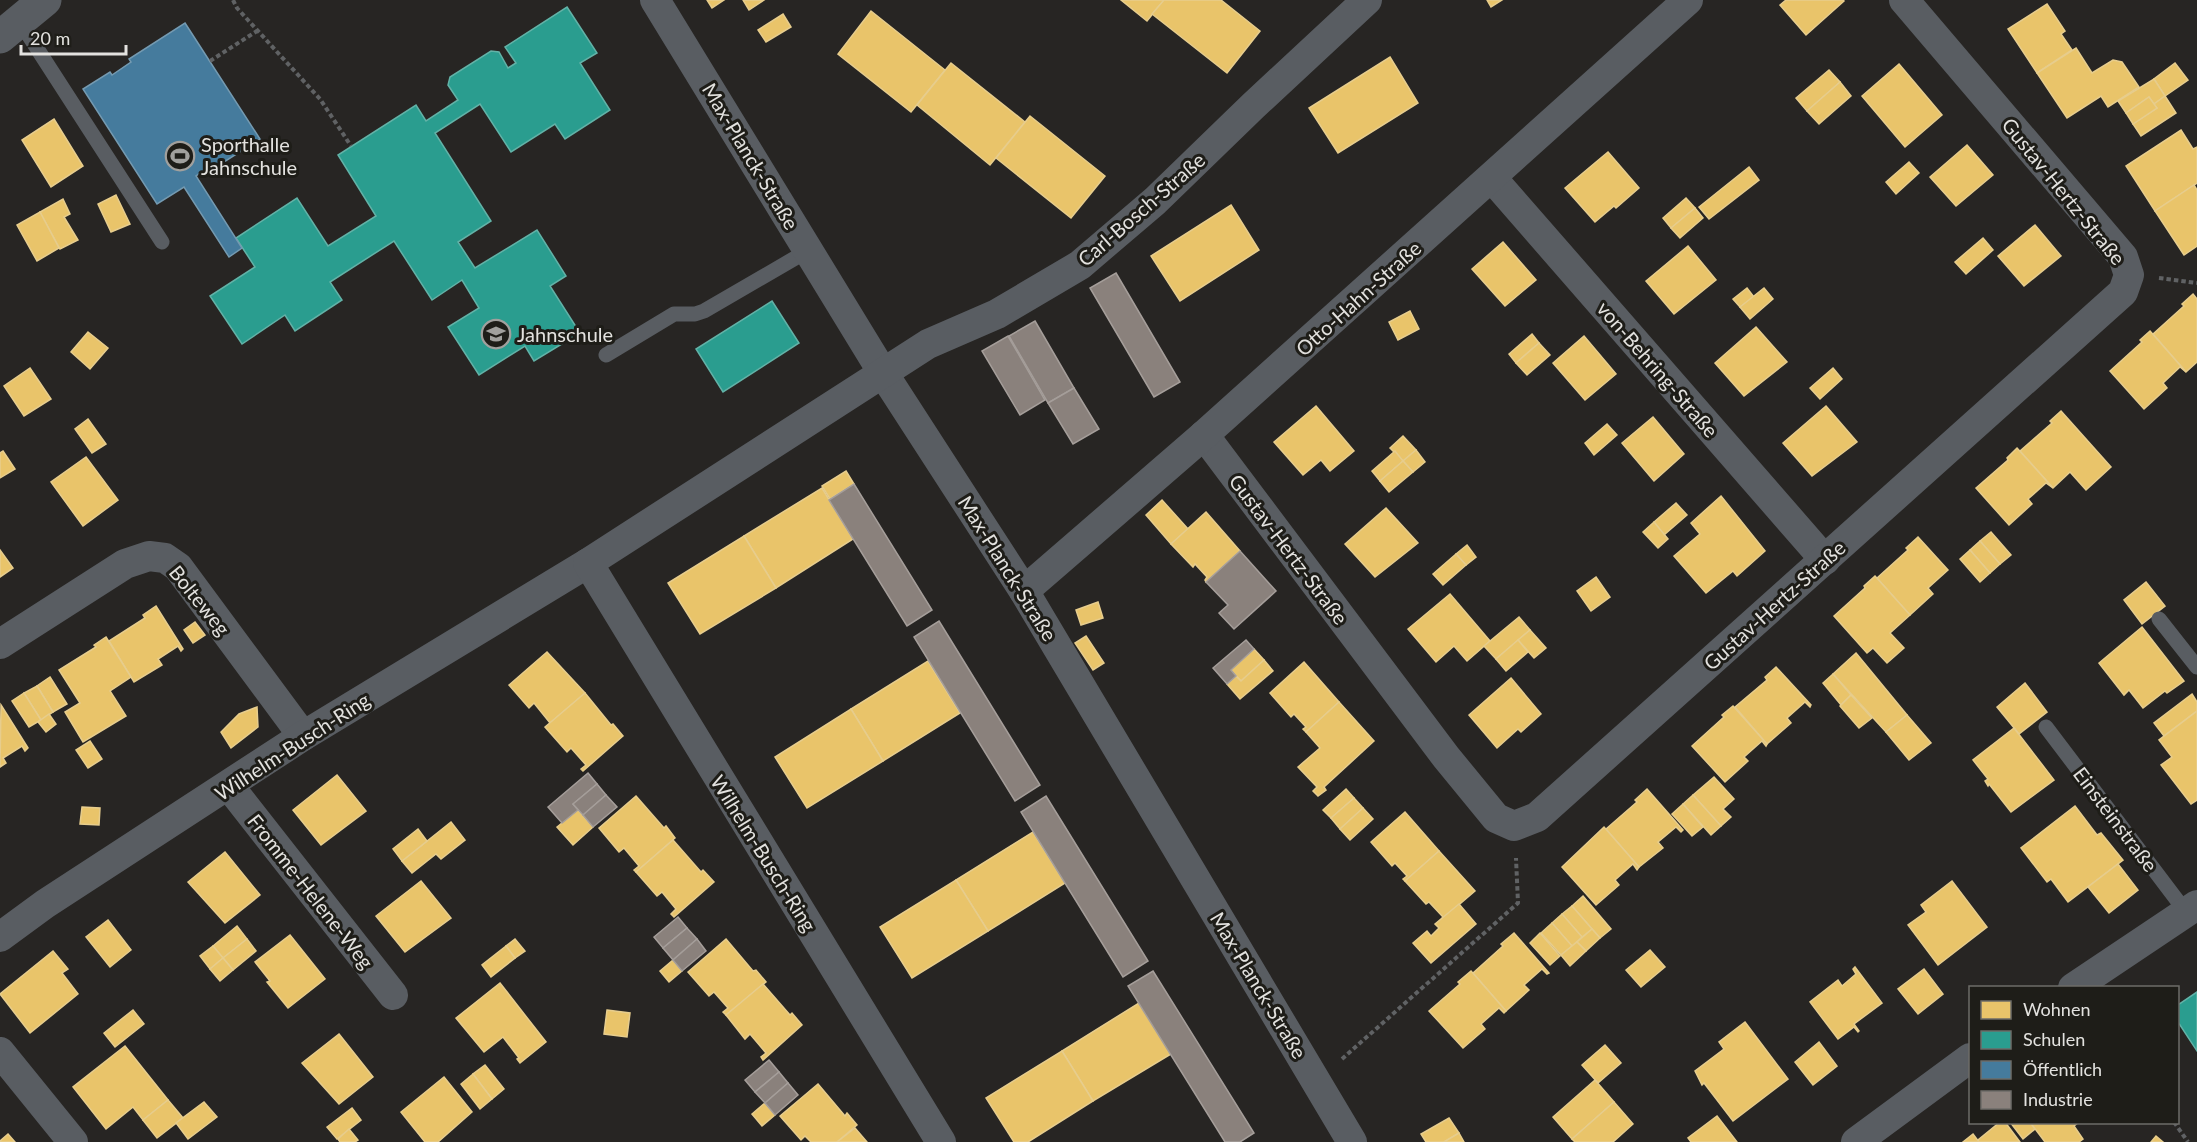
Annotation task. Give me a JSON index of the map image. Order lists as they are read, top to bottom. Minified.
{"streets":{"street":["Max-Planck-Straße","Gustav-Hertz-Straße","Carl-Bosch-Straße","Otto-Hahn-Straße","von-Behring-Straße","Bolteweg","Wilhelm-Busch-Ring","Einsteinstraße","Fromme-Helene-Weg"]},"crossings":[["Max-Planck-Straße","Carl-Bosch-Straße"],["Max-Planck-Straße","Otto-Hahn-Straße"],["Max-Planck-Straße","Wilhelm-Busch-Ring"],["Gustav-Hertz-Straße","Otto-Hahn-Straße"],["Gustav-Hertz-Straße","von-Behring-Straße"],["Carl-Bosch-Straße","Wilhelm-Busch-Ring"],["Otto-Hahn-Straße","von-Behring-Straße"],["Bolteweg","Wilhelm-Busch-Ring"],["Wilhelm-Busch-Ring","Fromme-Helene-Weg"]],"places":{"sports":["Sporthalle Jahnschule"],"school or university":["Jahnschule"]},"legend":["Wohnen","Schulen","Öffentlich","Industrie"],"scale_bar":"20 m"}
